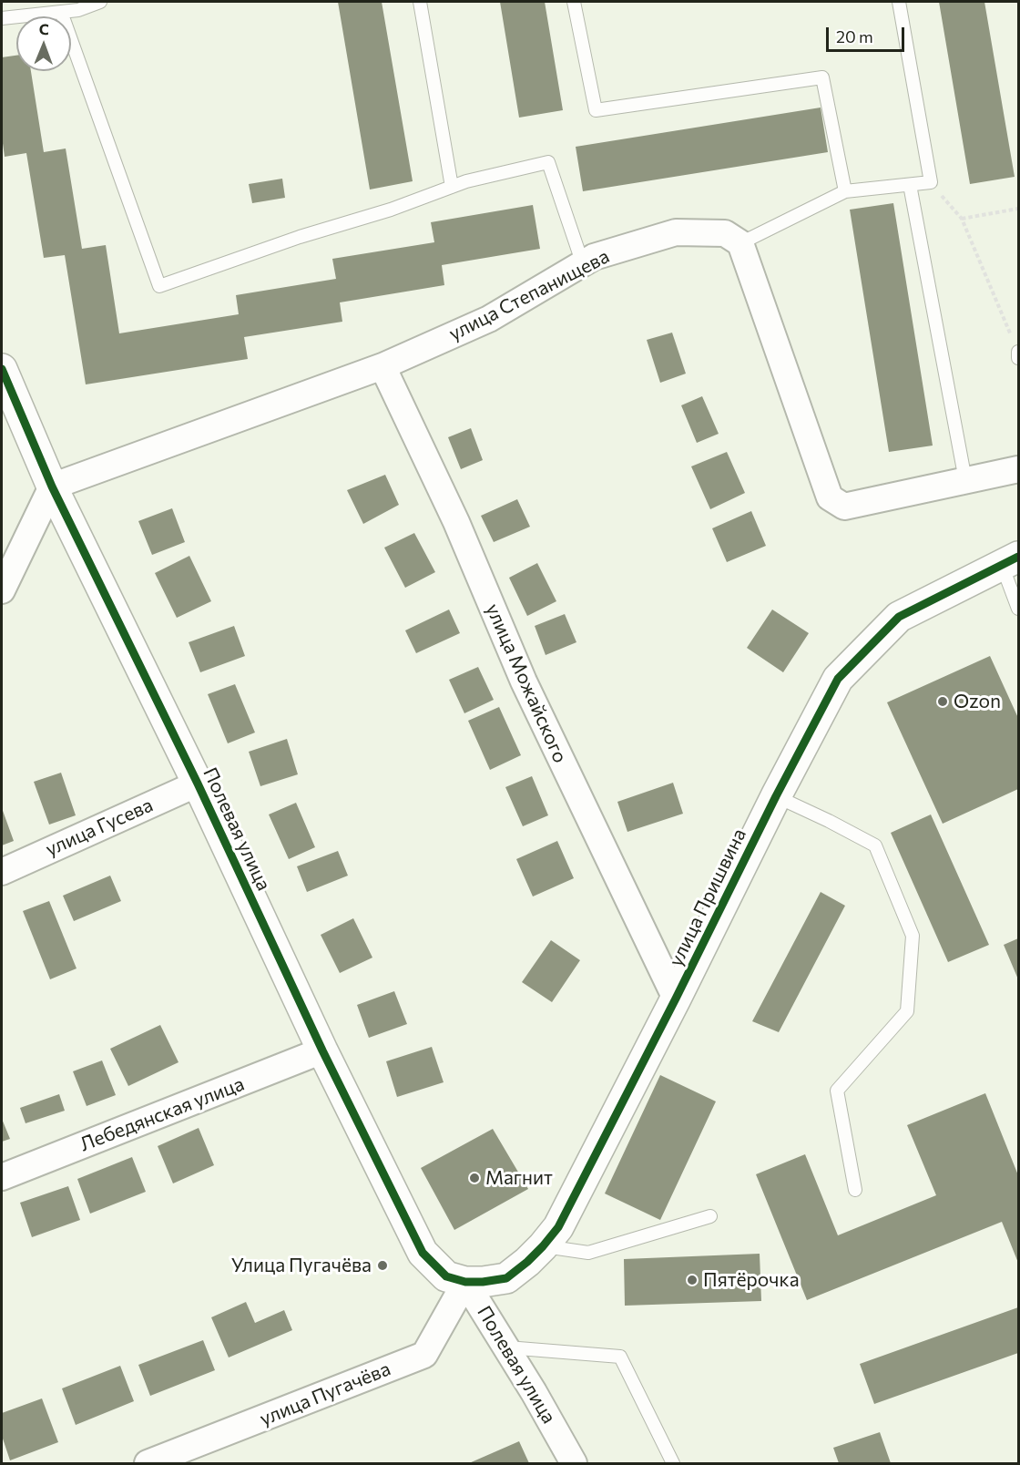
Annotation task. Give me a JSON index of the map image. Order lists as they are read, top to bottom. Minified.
{"streets":{"street":["улица Степанищева","улица Можайского","улица Гусева","Полевая улица","улица Пришвина","Лебедянская улица","улица Пугачёва"]},"crossings":[["улица Степанищева","улица Можайского"],["улица Степанищева","Полевая улица"],["улица Можайского","улица Пришвина"],["улица Гусева","Полевая улица"],["Полевая улица","улица Пришвина"],["Полевая улица","Лебедянская улица"],["Полевая улица","улица Пугачёва"],["улица Пришвина","улица Пугачёва"]],"places":["Ozon","Магнит","Улица Пугачёва","Пятёрочка"],"scale_bar":"20 m","north":"top"}
